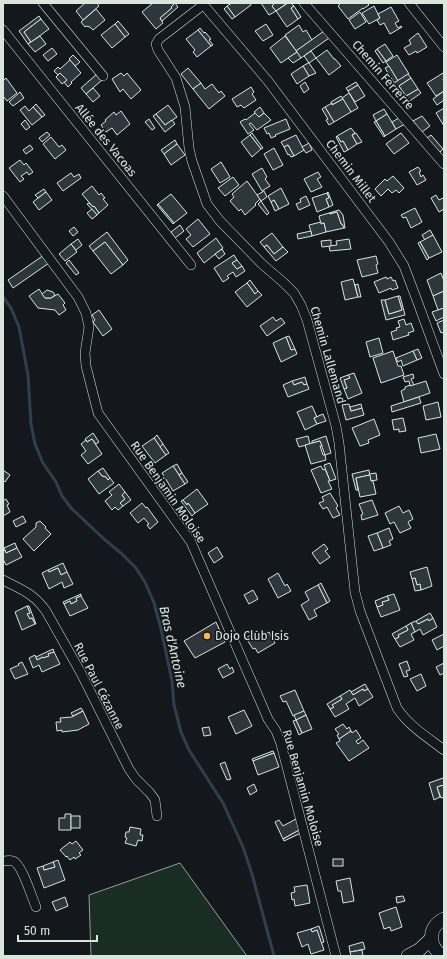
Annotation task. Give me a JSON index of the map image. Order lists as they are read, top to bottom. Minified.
{"streets":{"street":["Chemin Ferrerre","Allée des Vacoas","Chemin Millet","Chemin Lallemand","Rue Benjamin Moloise","Rue Paul Cézanne"]},"crossings":[["Chemin Millet","Chemin Lallemand"]],"water":["Bras d'Antoine"],"places":["Dojo Club Isis"],"scale_bar":"50 m"}
